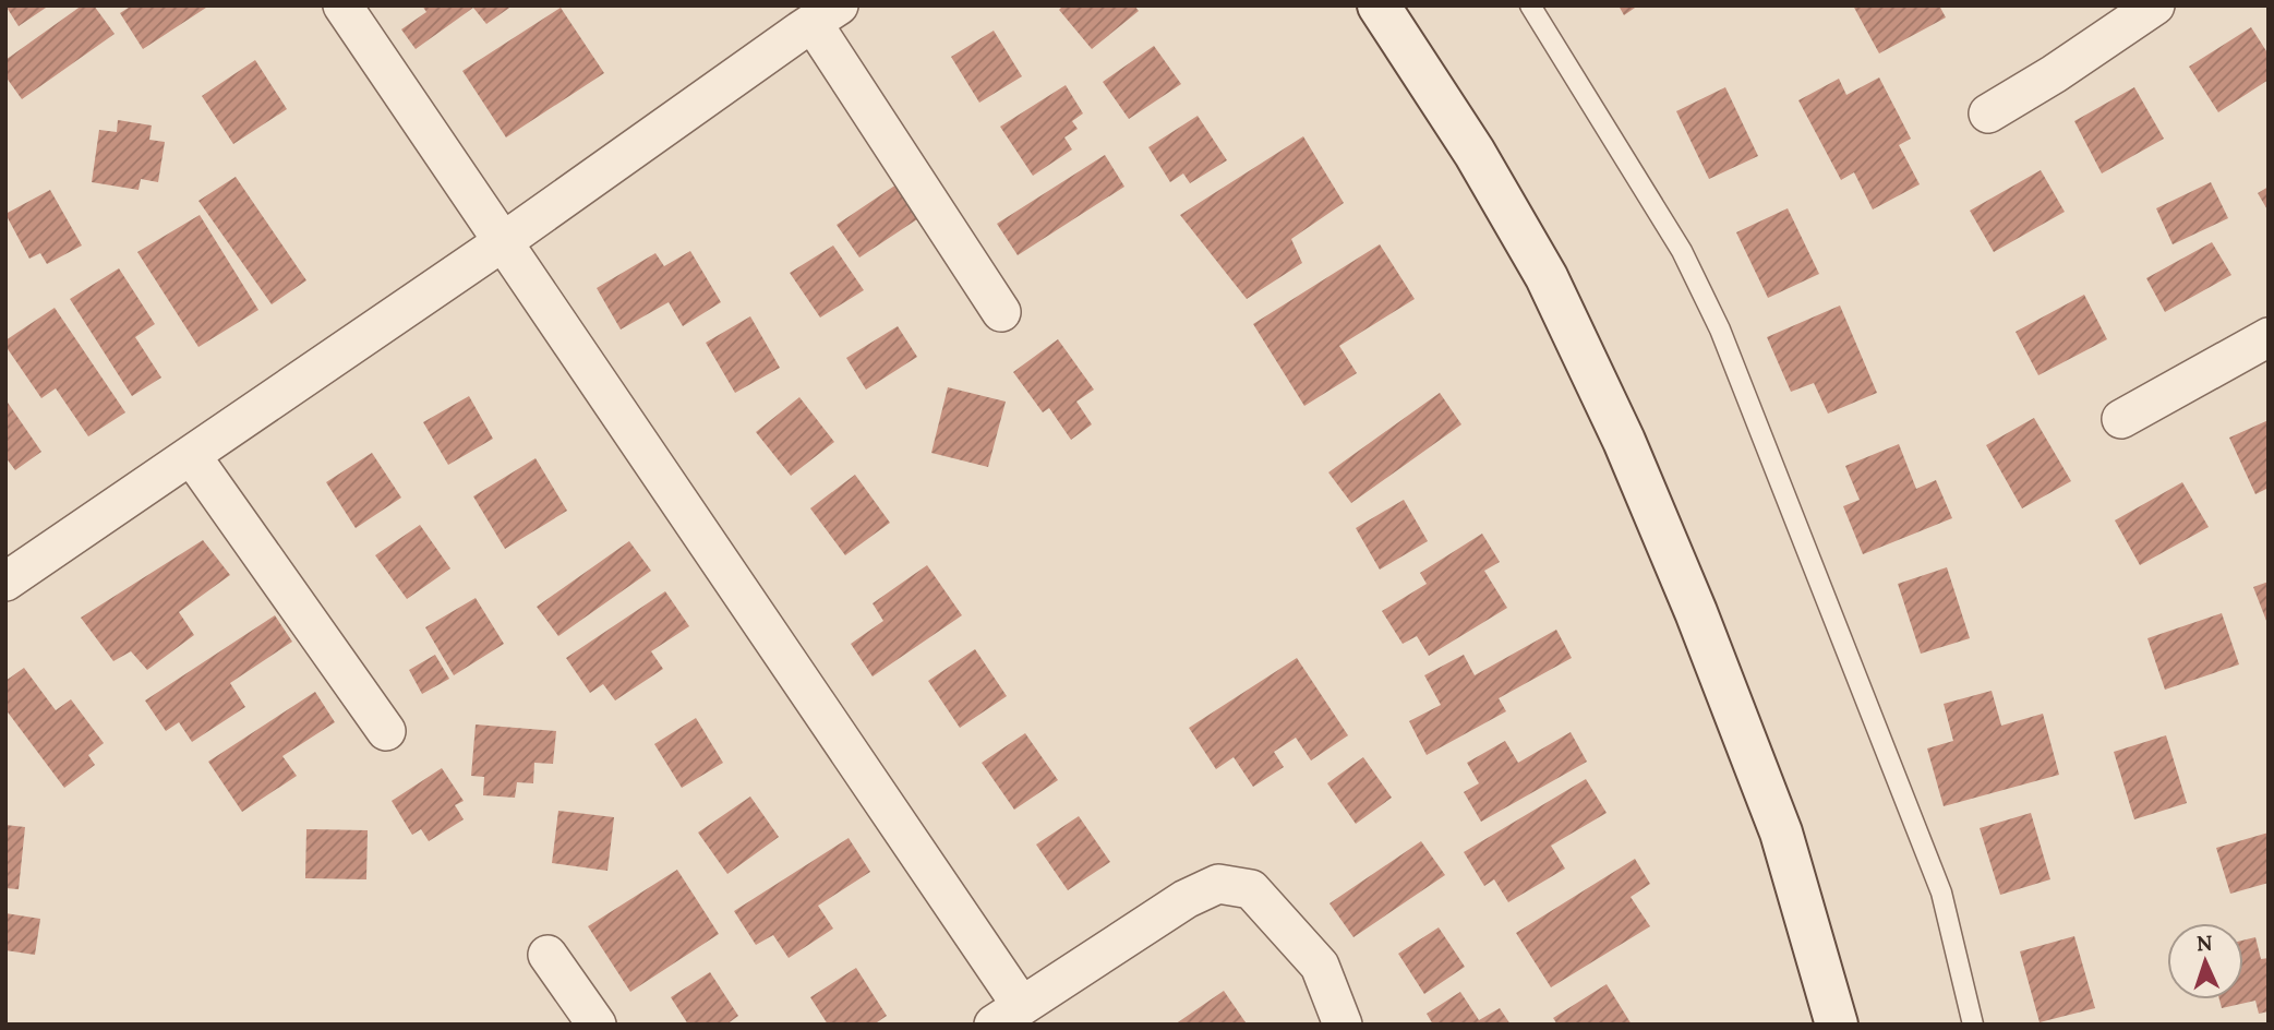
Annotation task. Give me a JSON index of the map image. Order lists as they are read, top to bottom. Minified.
{"north":"top"}
